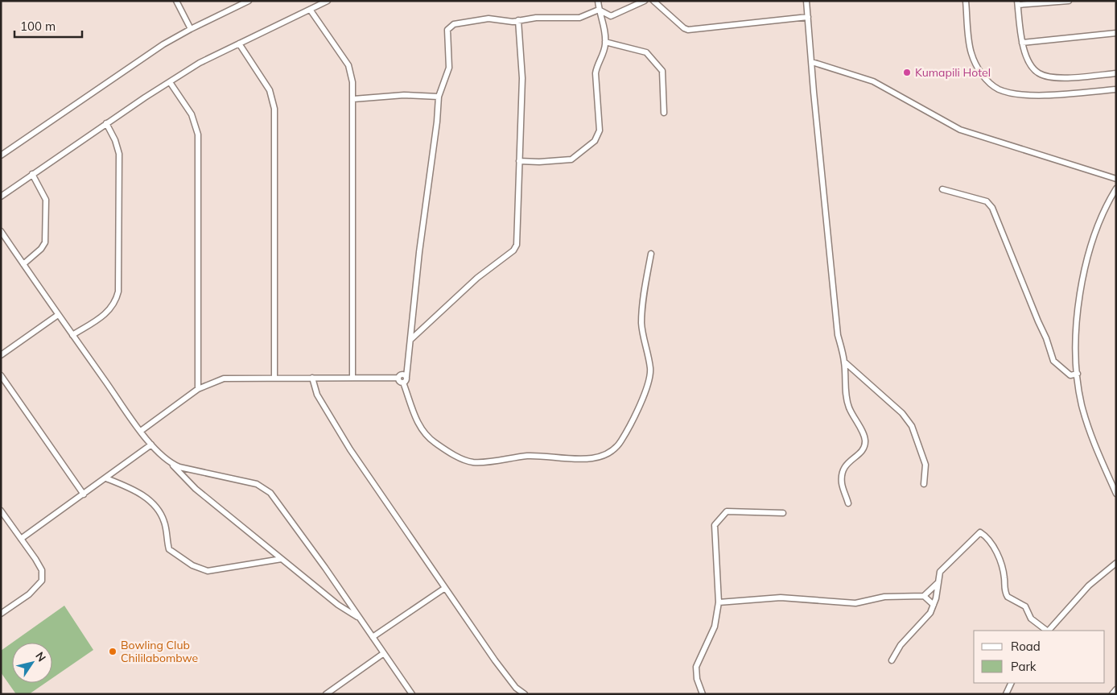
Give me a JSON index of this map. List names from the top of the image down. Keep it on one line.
{"places":["Kumapili Hotel","Bowling Club Chililabombwe"],"legend":["Road","Park"],"scale_bar":"100 m","north":"top right"}
